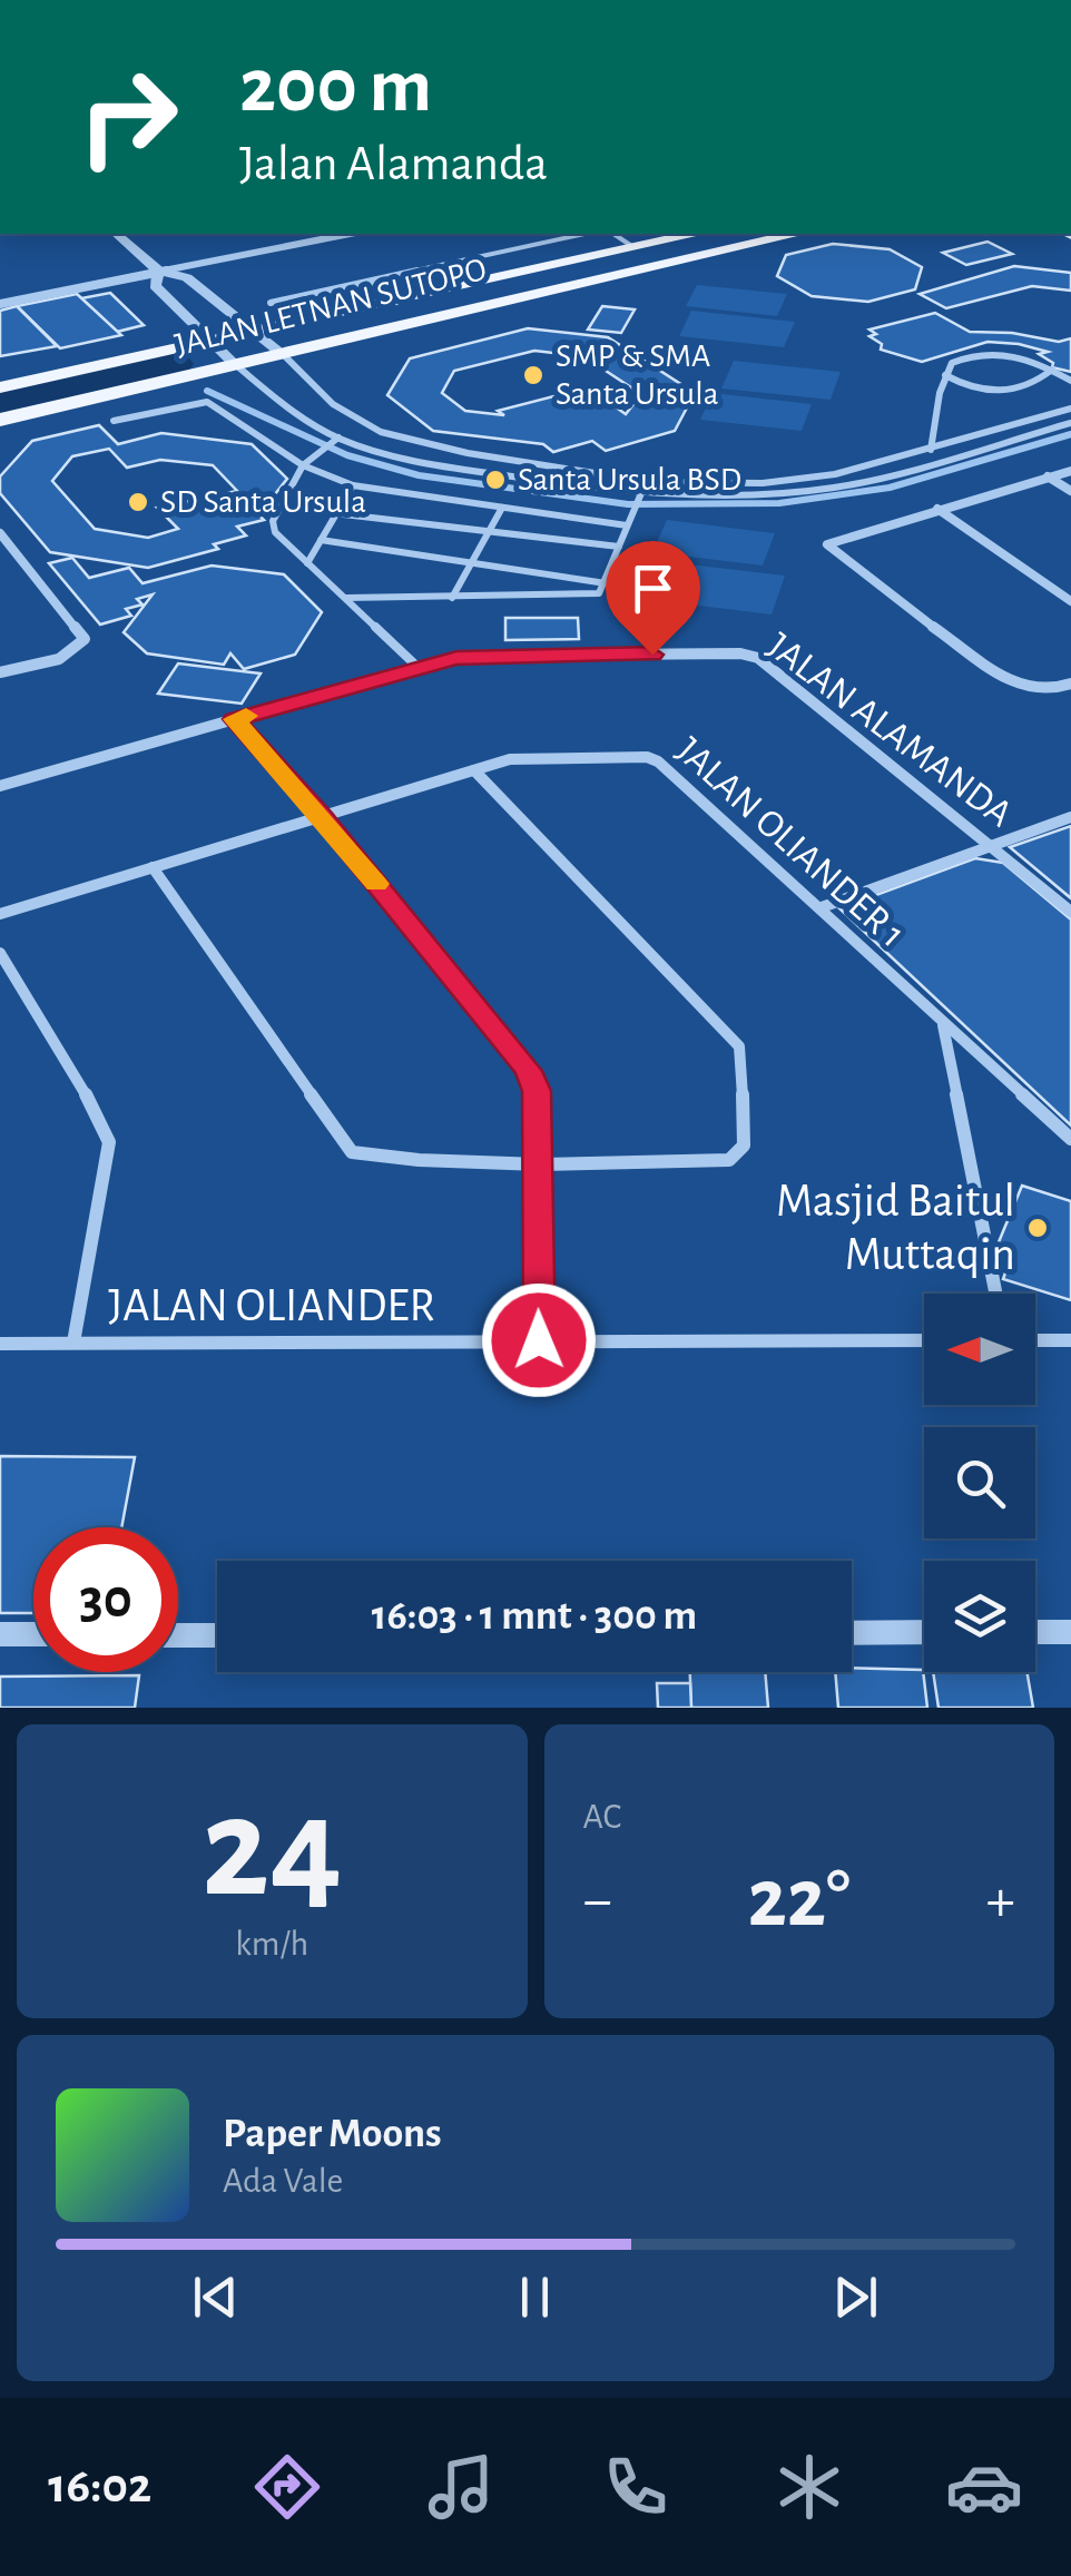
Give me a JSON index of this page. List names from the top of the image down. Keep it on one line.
{"streets":{"main road":["JALAN LETNAN SUTOPO"],"street":["JALAN ALAMANDA","JALAN OLIANDER 1","JALAN OLIANDER"]},"places":["SMP & SMA Santa Ursula","Santa Ursula BSD","SD Santa Ursula","Masjid Baitul Muttaqin"],"north":"left","page":{"turn":["200 m","Jalan Alamanda"],"limit":"30","trip":"16:03 · 1 mnt · 300 m","tile":[["24","km/h"],"AC"],"heat":["−","22°","+"],"song":["Paper Moons","Ada Vale"],"tabs":"16:02"}}
